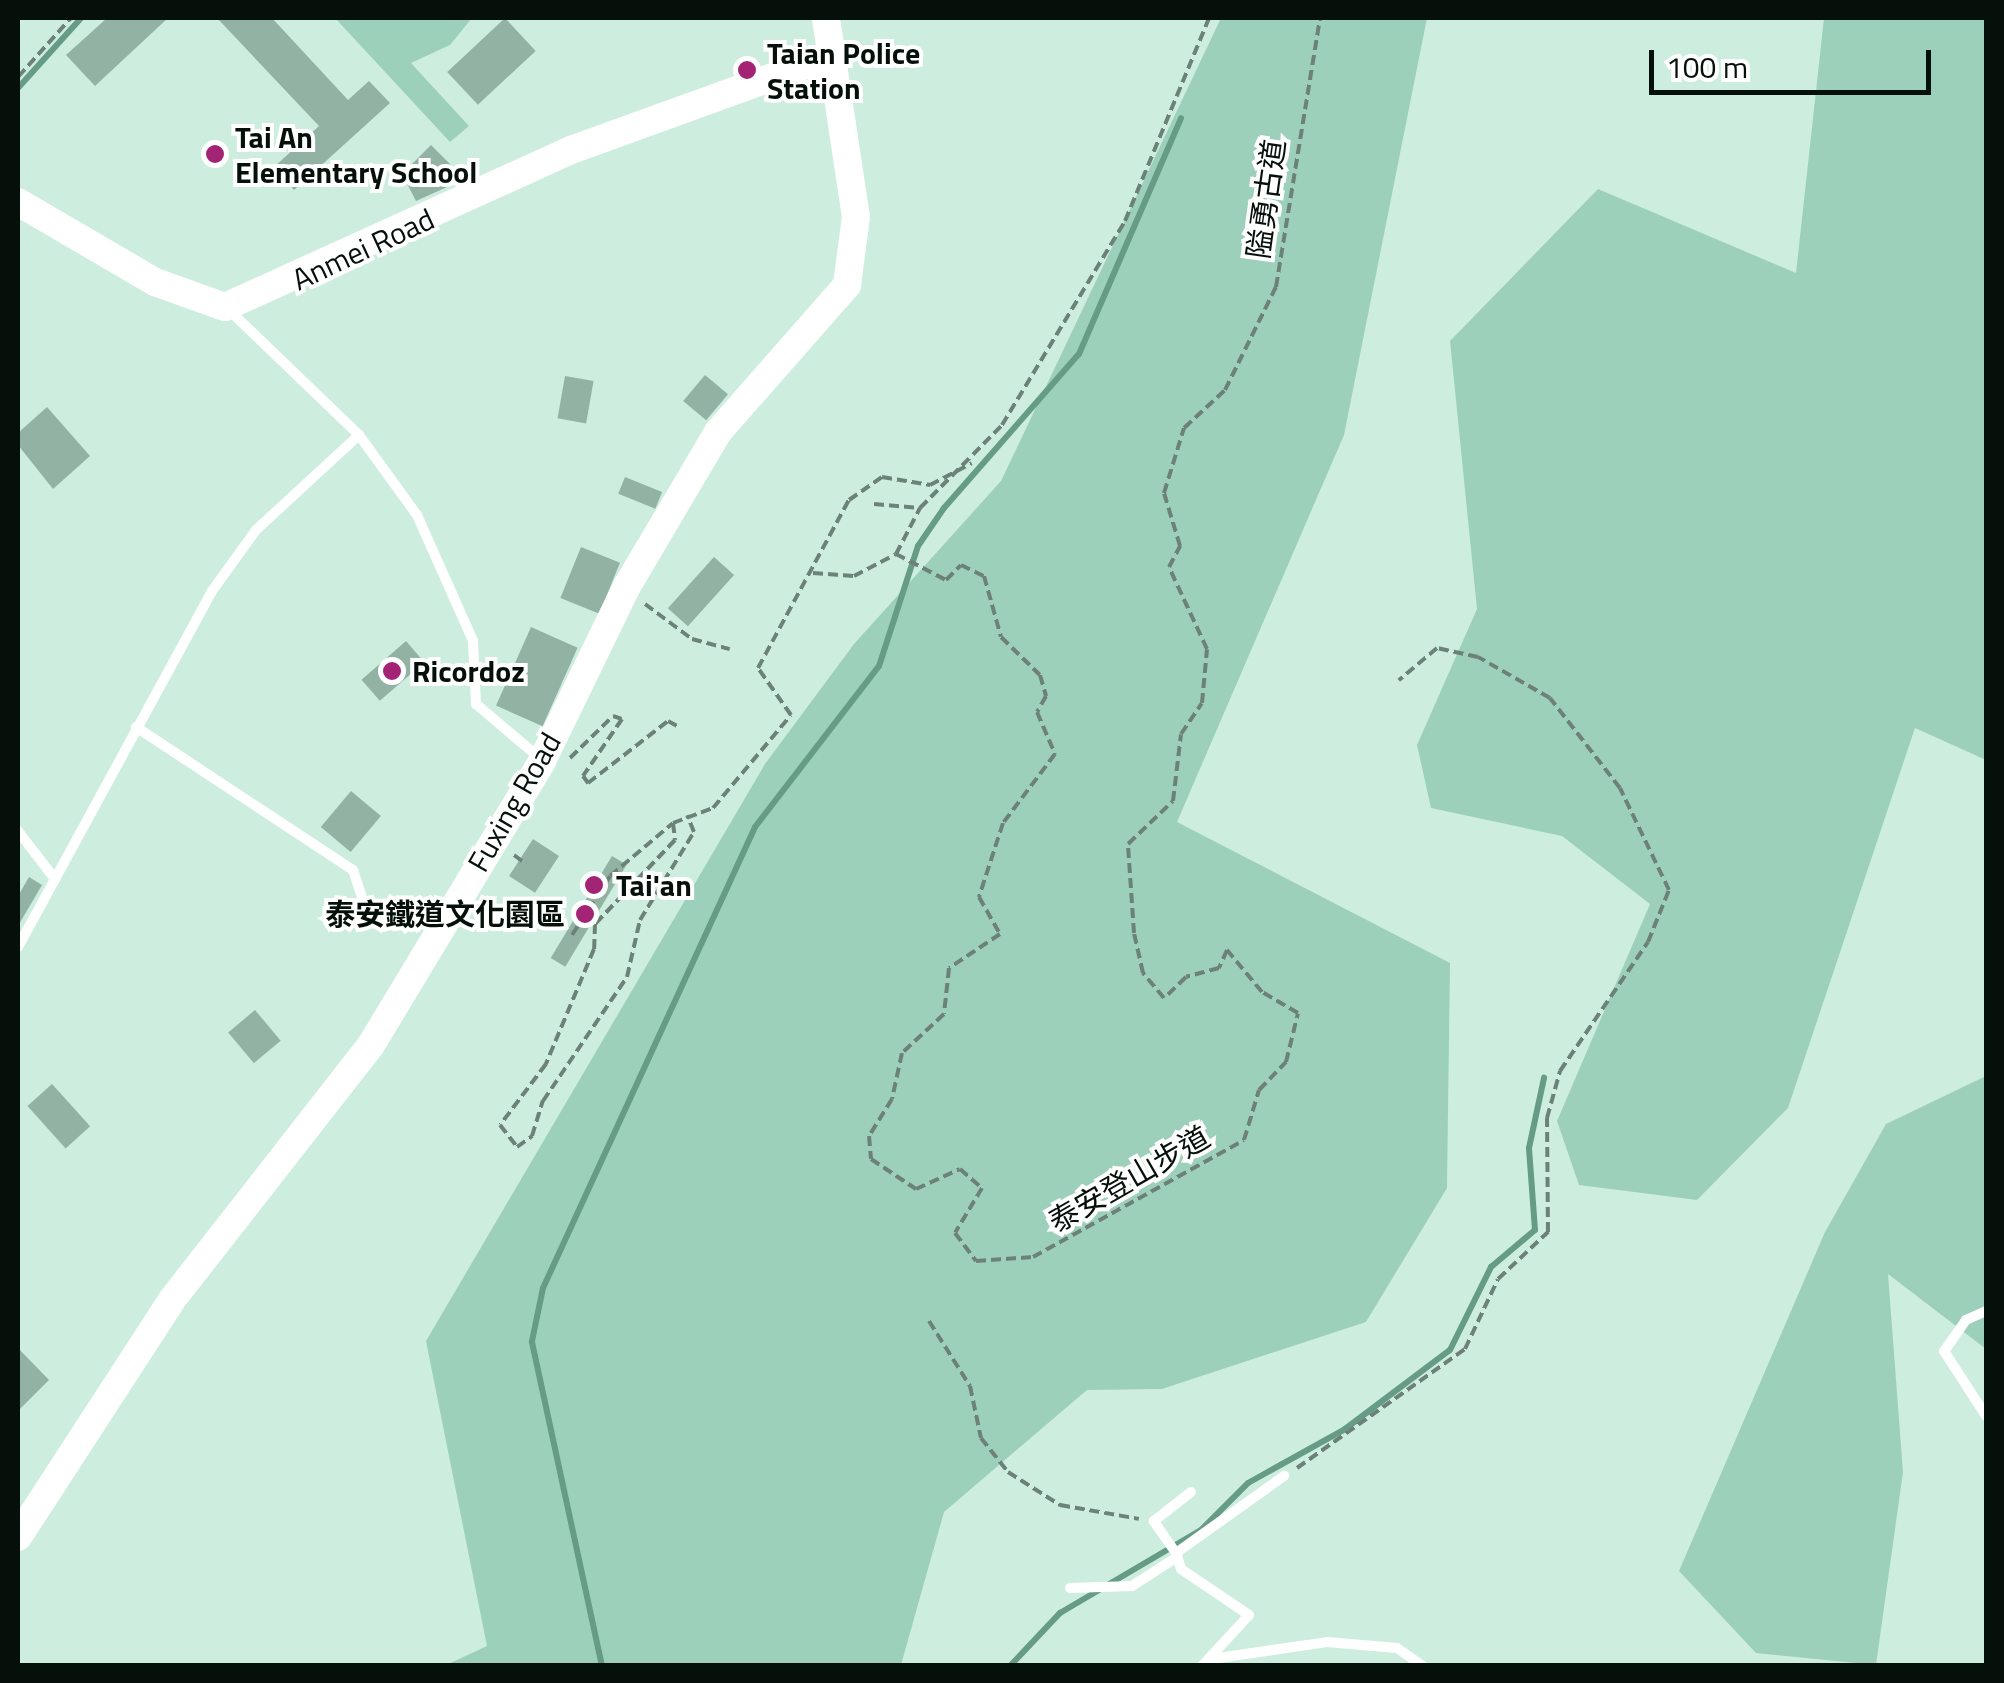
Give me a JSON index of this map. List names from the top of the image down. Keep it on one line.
{"streets":{"street":["Anmei Road","Fuxing Road"],"path":["隘勇古道","泰安登山步道"]},"crossings":[["隘勇古道","泰安登山步道"],["Anmei Road","Fuxing Road"]],"places":["Taian Police Station","Tai An Elementary School","Ricordoz","Tai'an","泰安鐵道文化園區"],"scale_bar":"100 m"}
